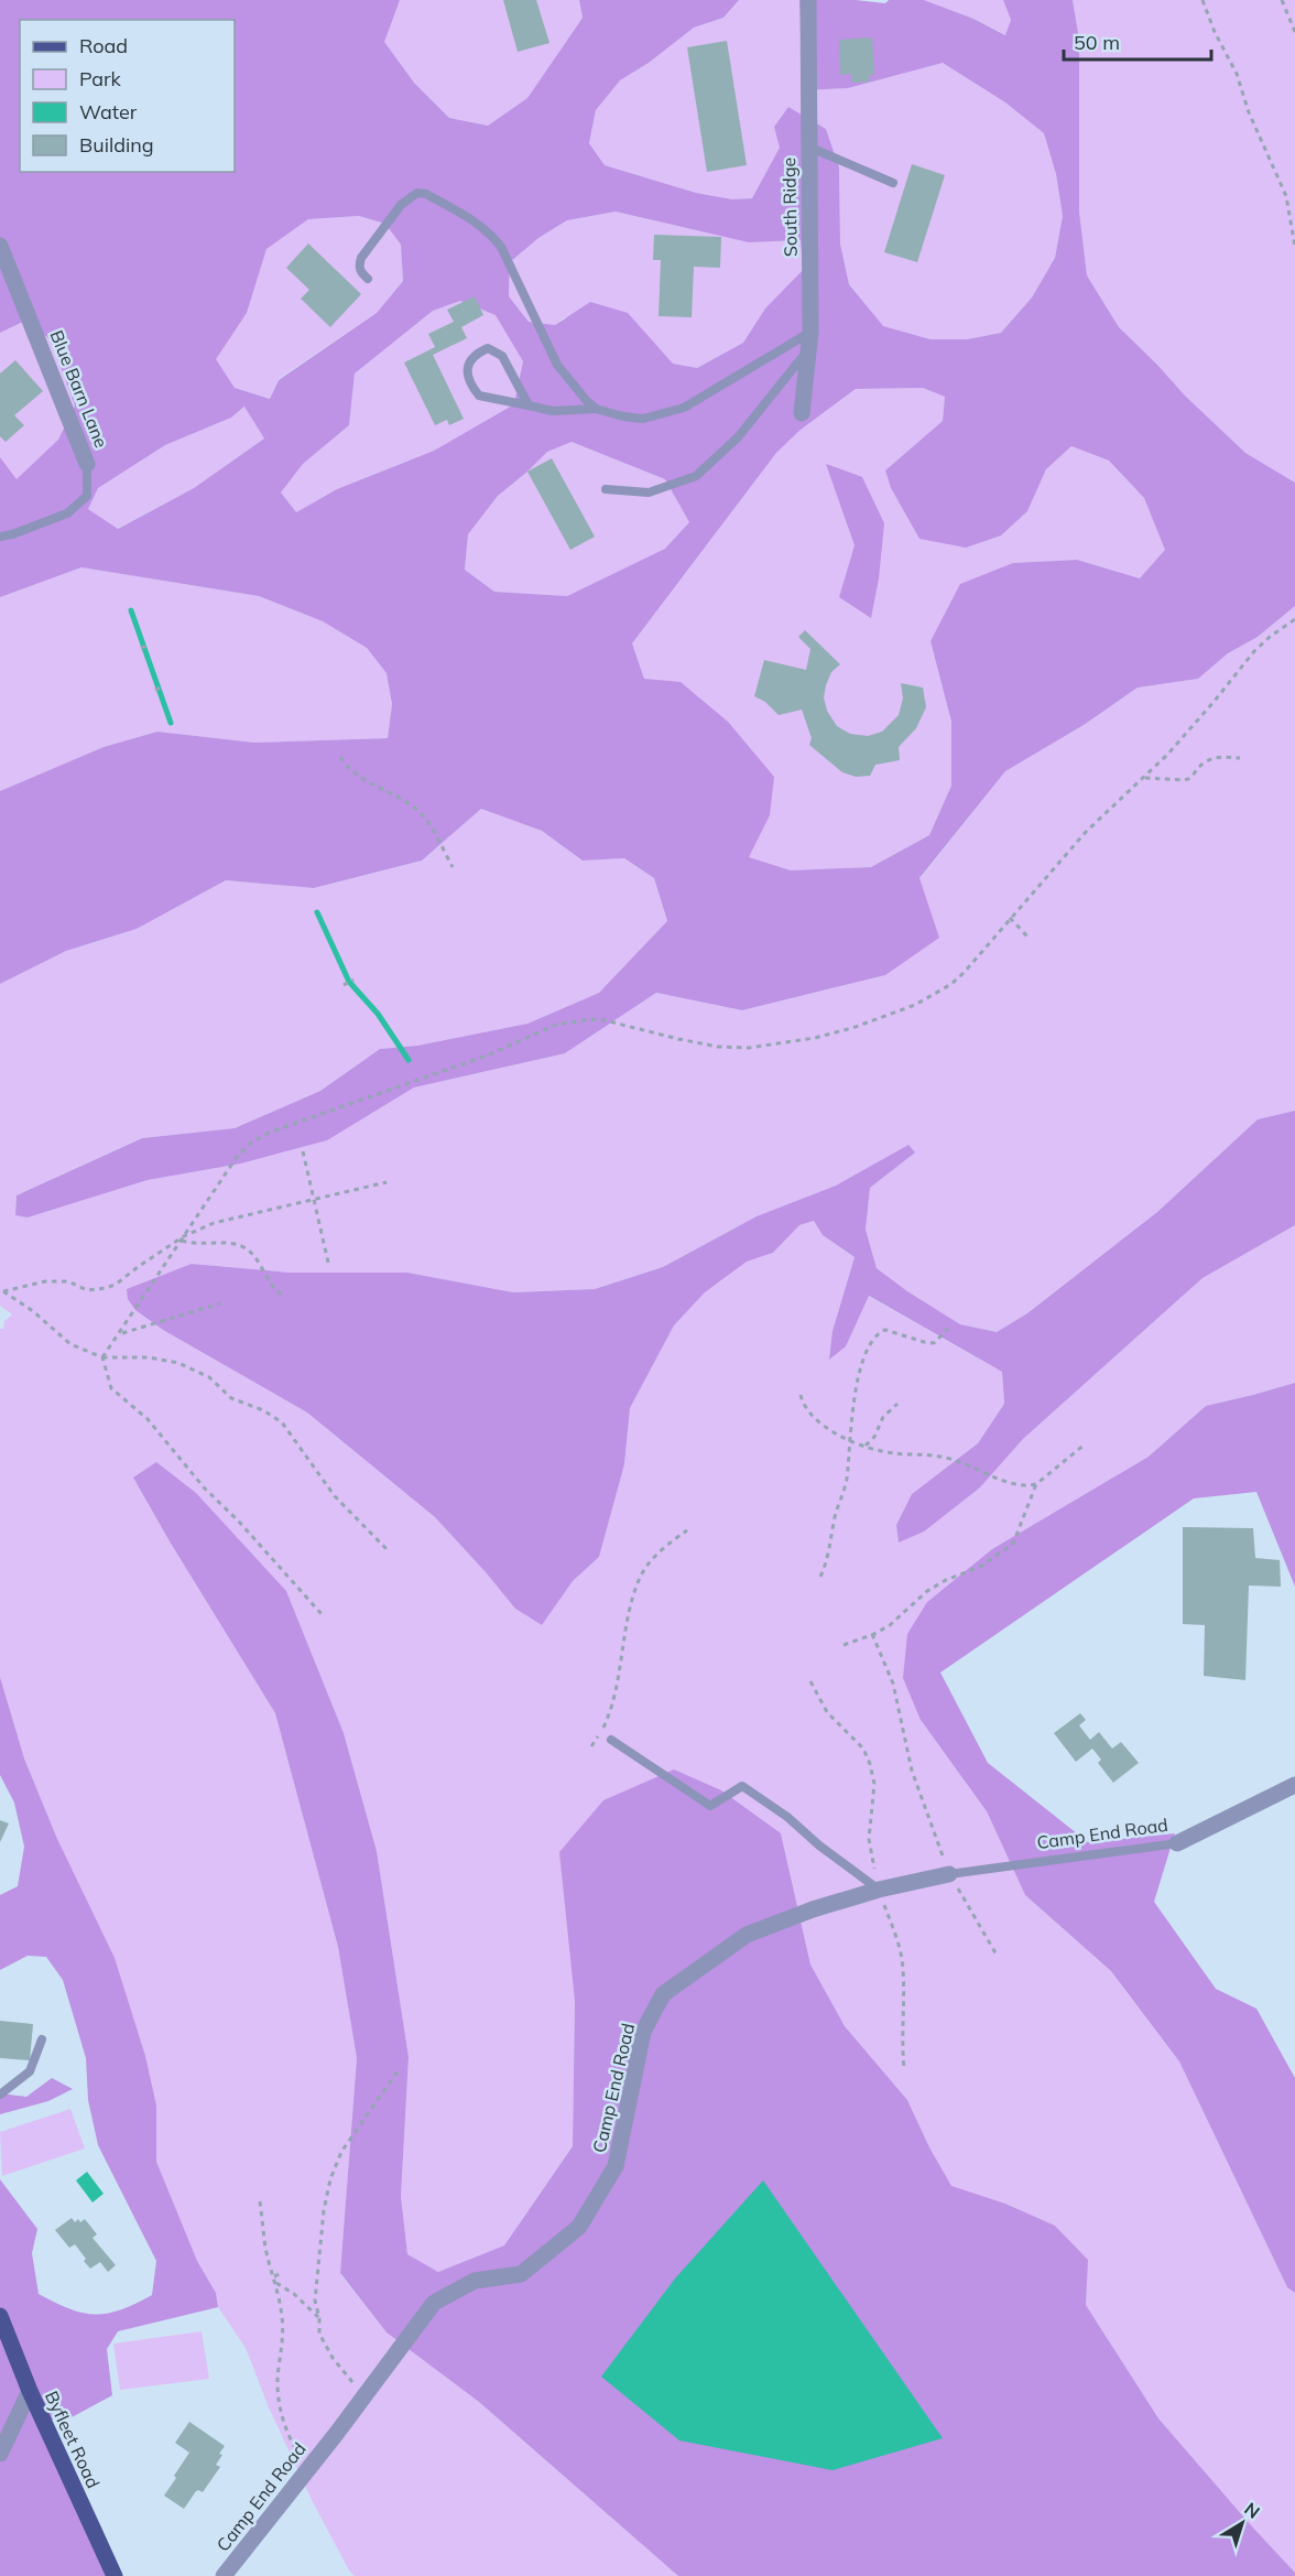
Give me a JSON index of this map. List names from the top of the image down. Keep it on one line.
{"streets":{"main road":["Byfleet Road"],"street":["South Ridge","Blue Barn Lane","Camp End Road"]},"legend":["Road","Park","Water","Building"],"scale_bar":"50 m","north":"top right"}
